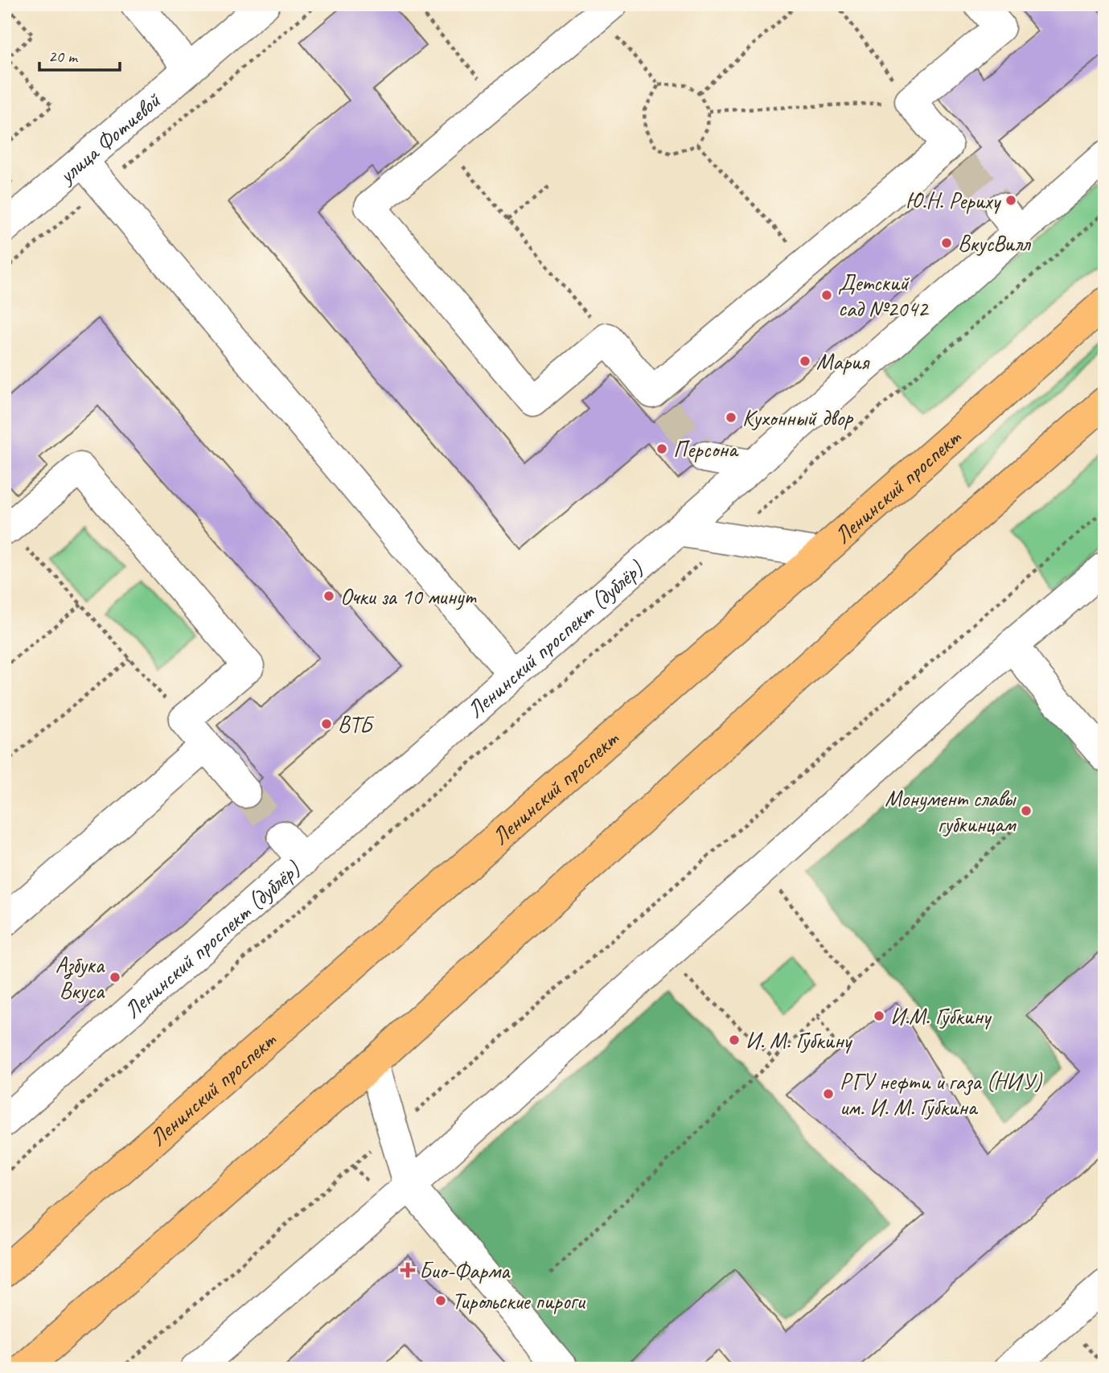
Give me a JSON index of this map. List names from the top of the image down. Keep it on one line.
{"streets":{"main road":["Ленинский проспект"],"street":["улица Фотиевой","Ленинский проспект (дублёр)"]},"places":{"other":["Ю.Н. Рериху","ВкусВилл","Детский сад №2042","Мария","Кухонный двор","Персона","Очки за 10 минут","ВТБ","Монумент славы губкинцам","Азбука Вкуса","И.М. Губкину","И. М. Губкину","РГУ нефти и газа (НИУ) им. И. М. Губкина","Тирольские пироги"],"health":["Био-Фарма"]},"scale_bar":"20 m"}
